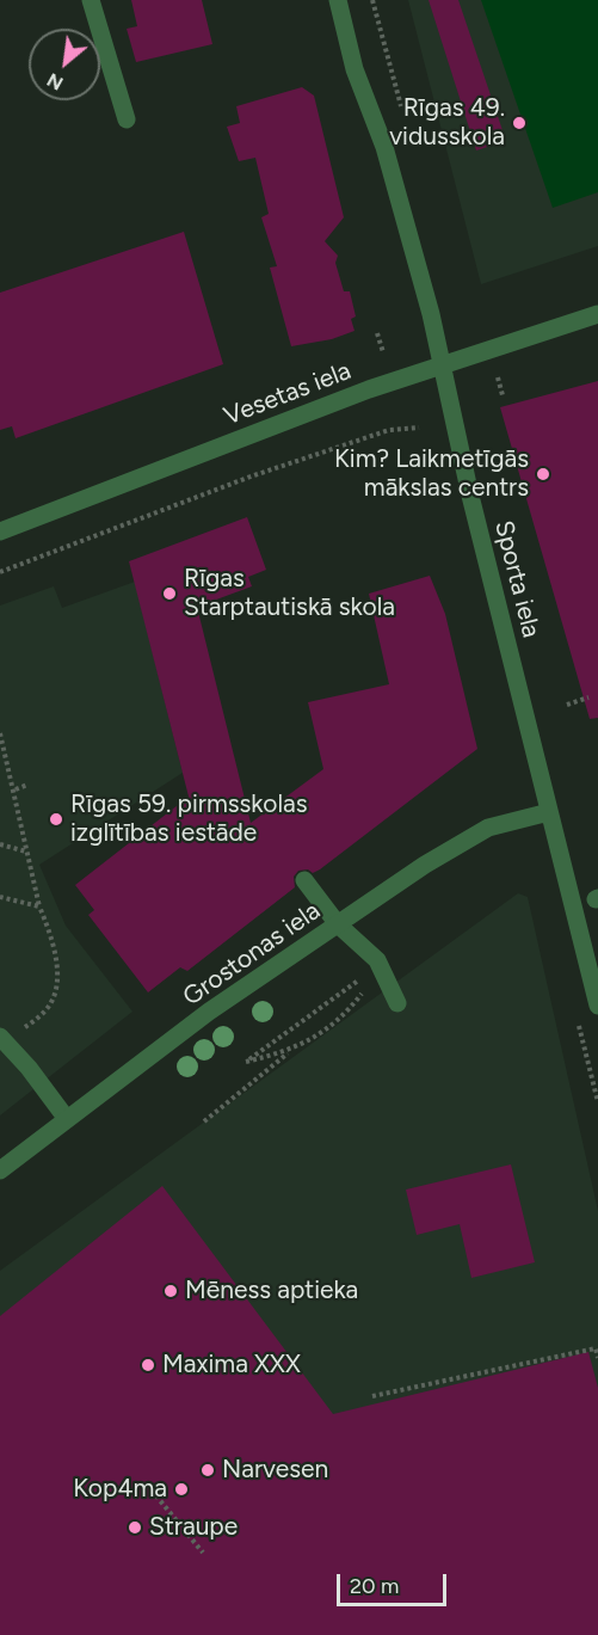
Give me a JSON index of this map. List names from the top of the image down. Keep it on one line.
{"streets":{"street":["Vesetas iela","Sporta iela","Grostonas iela"]},"crossings":[["Vesetas iela","Sporta iela"],["Sporta iela","Grostonas iela"]],"places":["Rīgas 49. vidusskola","Kim? Laikmetīgās mākslas centrs","Rīgas Starptautiskā skola","Rīgas 59. pirmsskolas izglītības iestāde","Mēness aptieka","Maxima XXX","Narvesen","Kop4ma","Straupe"],"scale_bar":"20 m","north":"bottom left"}
